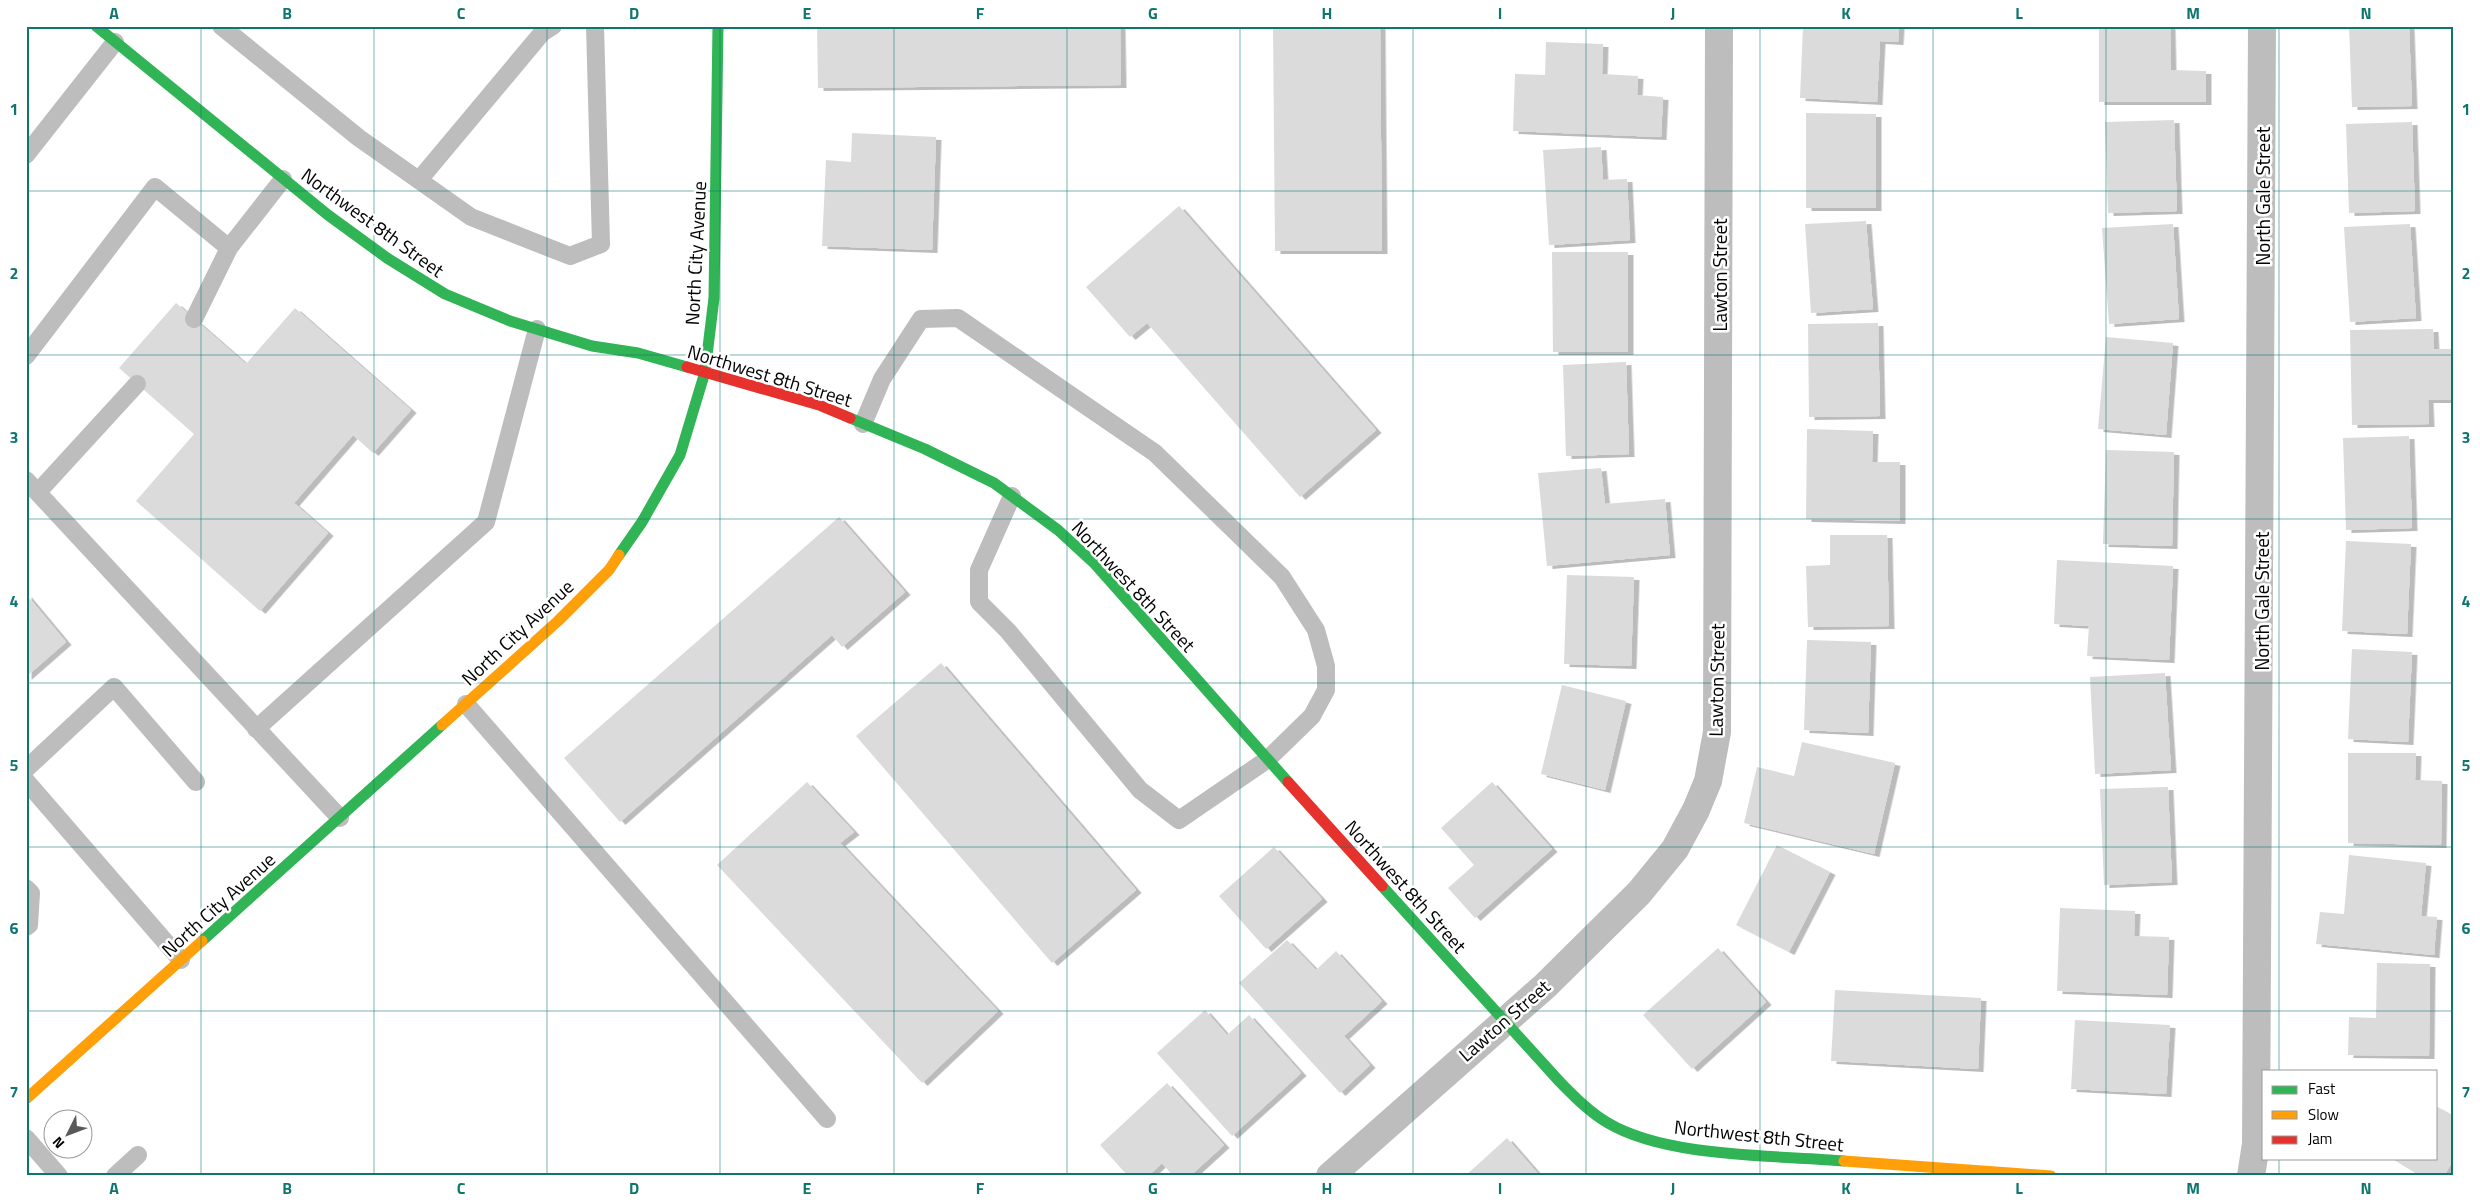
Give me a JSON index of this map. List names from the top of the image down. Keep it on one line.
{"streets":{"street":["North Gale Street","Northwest 8th Street","North City Avenue","Lawton Street"]},"crossings":[["Northwest 8th Street","North City Avenue"],["Northwest 8th Street","Lawton Street"]],"legend":["Fast","Slow","Jam"],"north":"bottom left","grid":{"columns":["A","B","C","D","E","F","G","H","I","J","K","L","M","N"],"rows":["1","2","3","4","5","6","7"]}}
